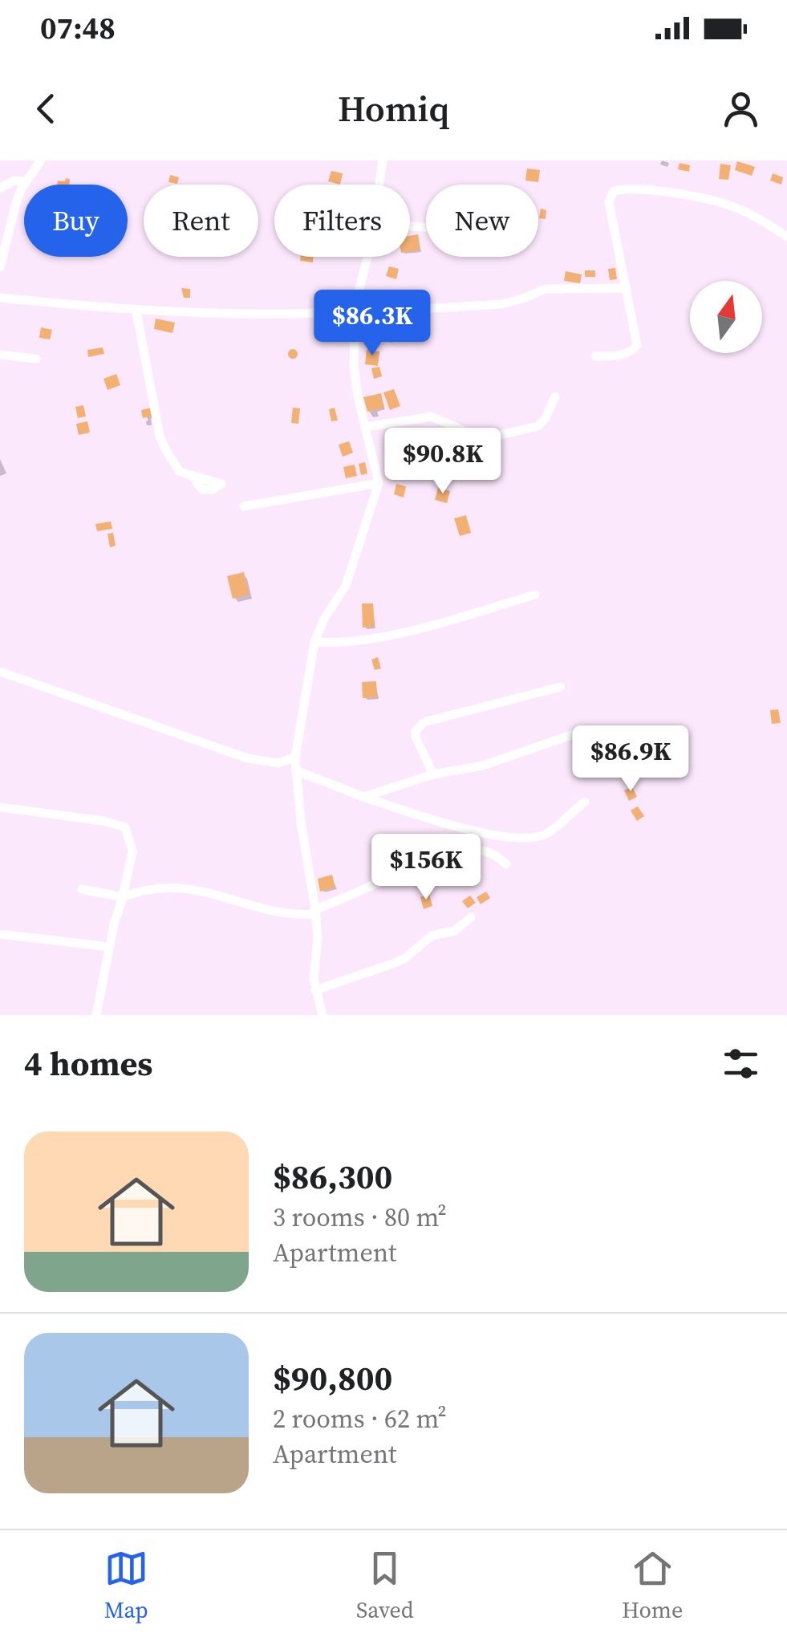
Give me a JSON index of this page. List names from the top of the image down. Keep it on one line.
{"north":"top","page":{"status":"07:48","header":"Homiq","chip":["Buy","Rent","Filters","New"],"price":["$86.3K","$90.8K","$86.9K","$156K"],"heading":"4 homes","list":[{"name":"$86,300","note":"3 rooms · 80 m² · Apartment"},{"name":"$90,800","note":"2 rooms · 62 m² · Apartment"}],"tabs":["Map","Saved","Home"]}}
